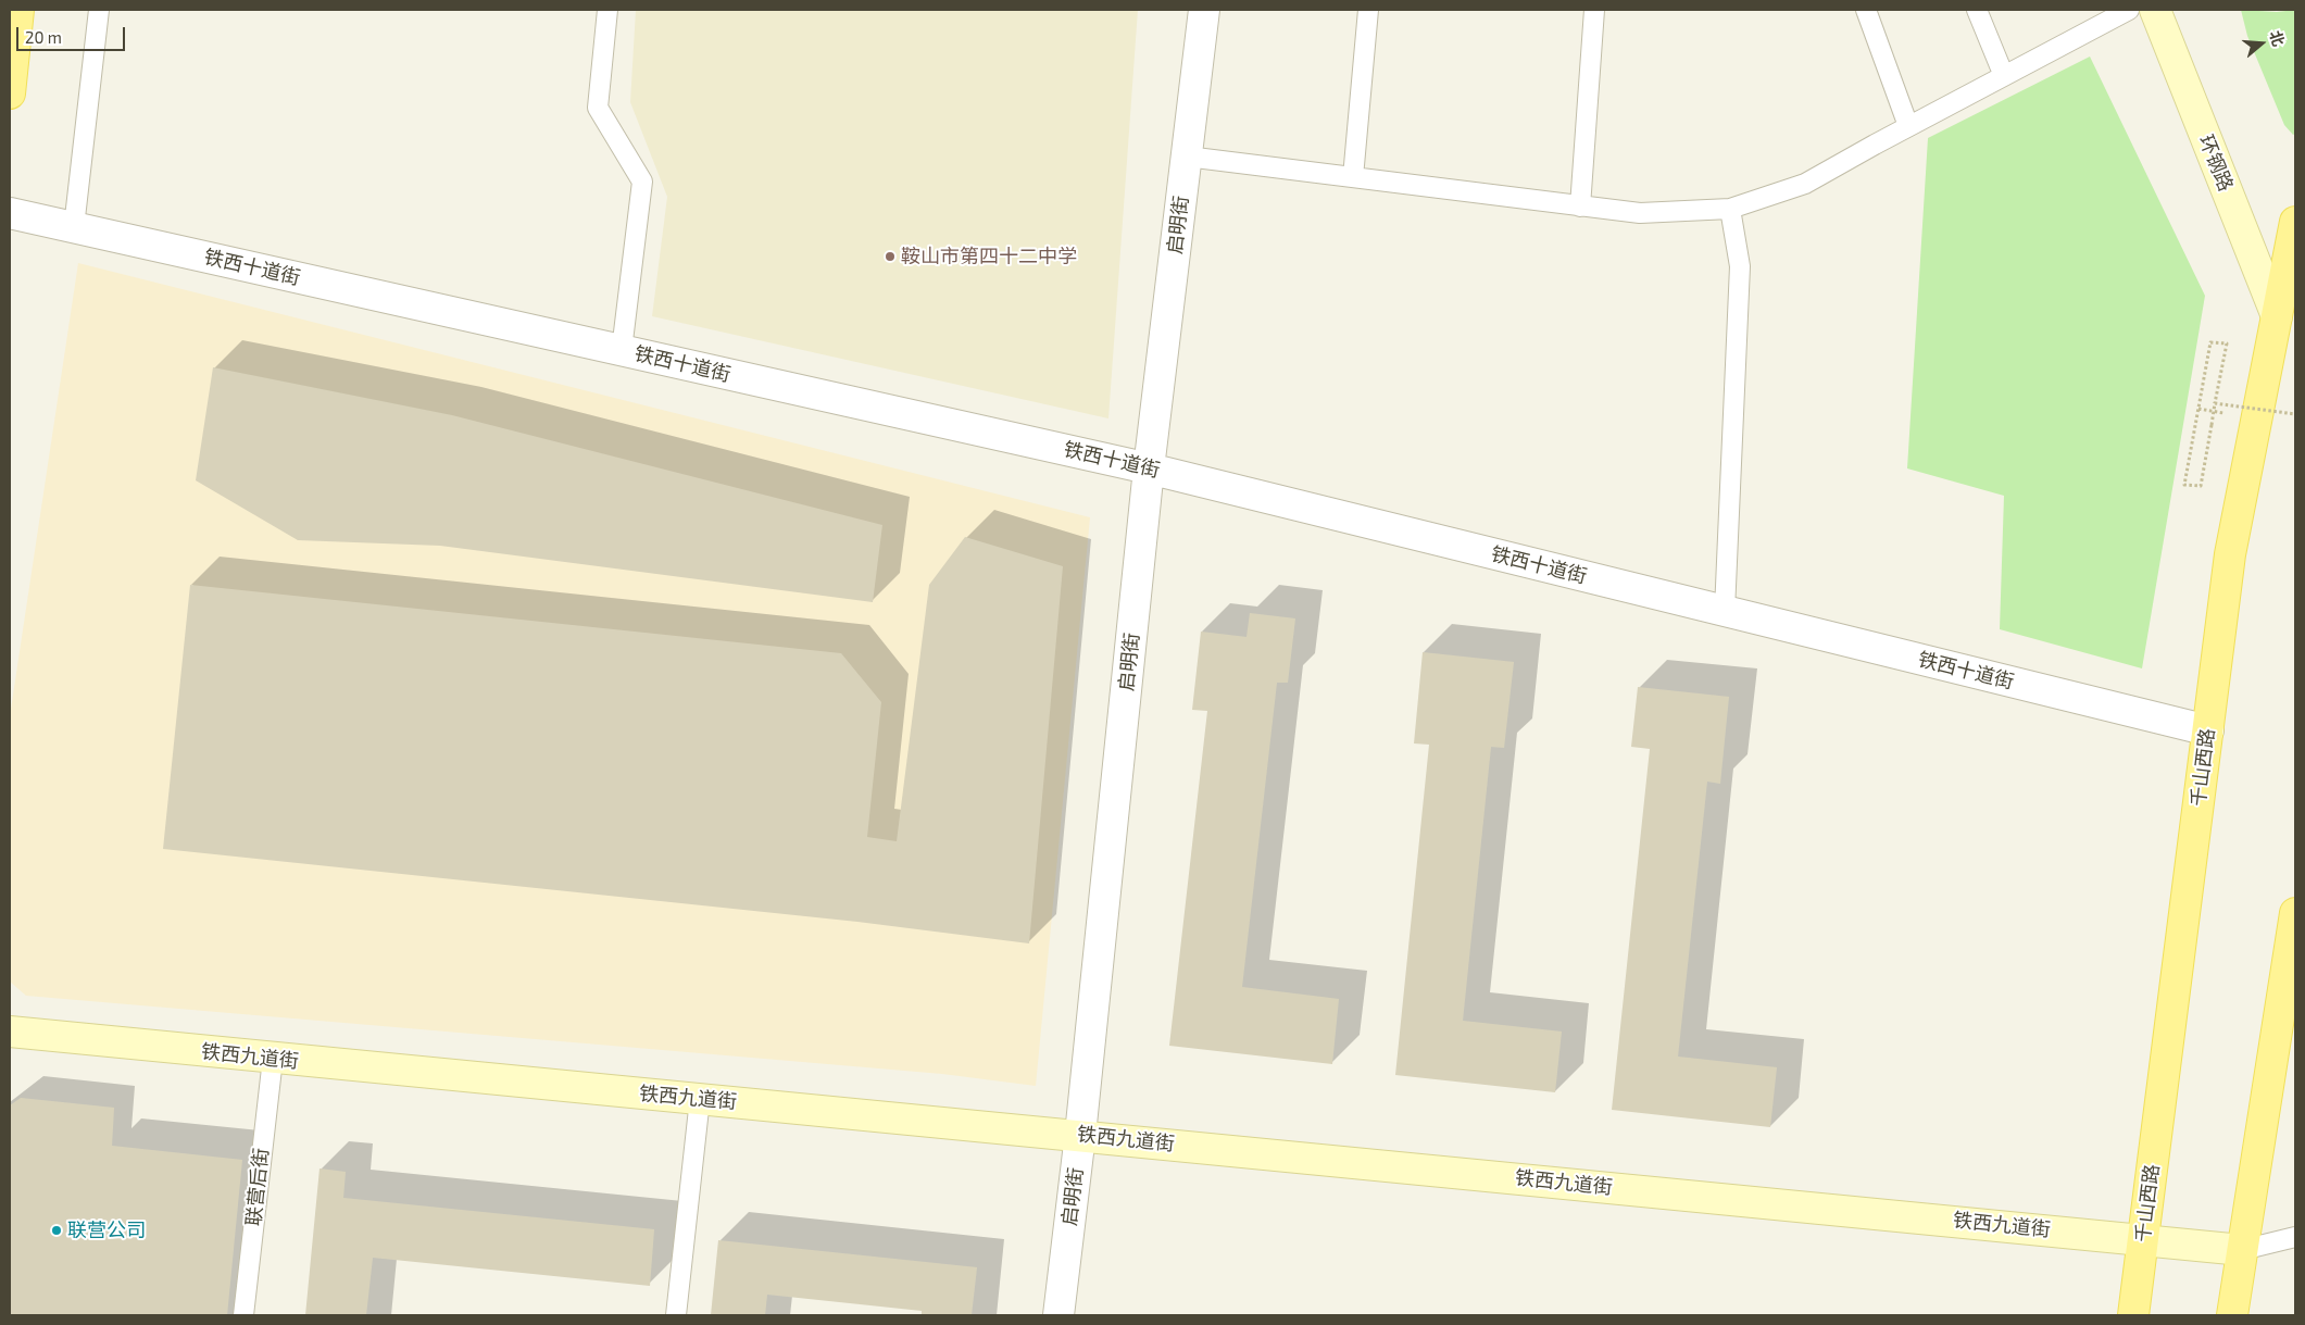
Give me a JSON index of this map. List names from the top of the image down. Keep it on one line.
{"streets":{"main road":["环钢路","千山西路","铁西九道街"],"street":["启明街","铁西十道街"],"lane":["联营后街"]},"crossings":[["环钢路","千山西路"],["启明街","铁西十道街"],["启明街","铁西九道街"],["铁西十道街","千山西路"],["千山西路","铁西九道街"],["铁西九道街","联营后街"]],"places":["鞍山市第四十二中学","联营公司"],"scale_bar":"20 m","north":"right"}
